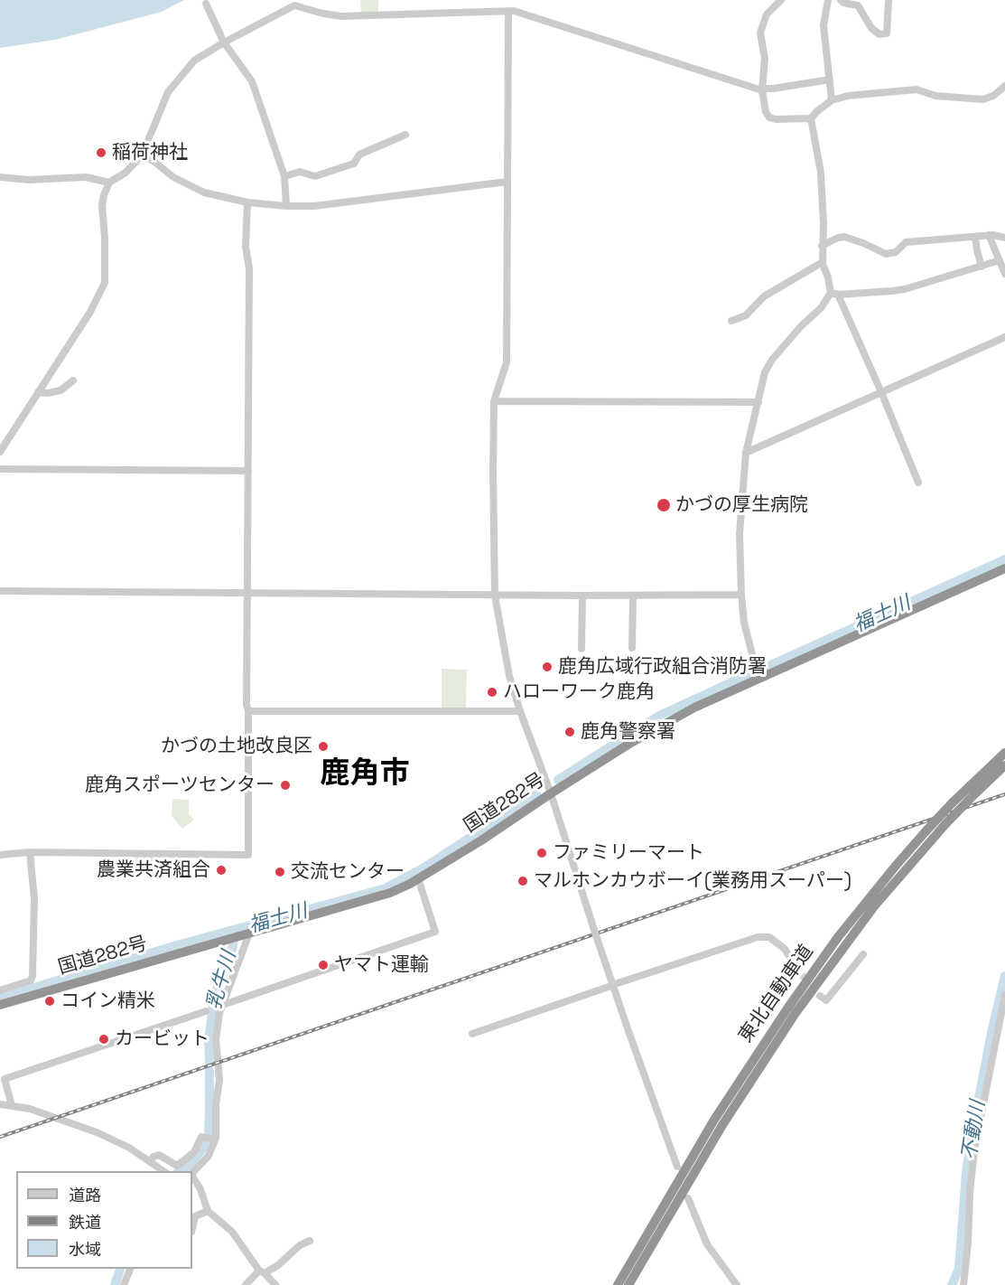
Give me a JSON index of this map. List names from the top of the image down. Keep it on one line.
{"streets":{"highway":["国道282号","東北自動車道"]},"districts":["鹿角市"],"water":["福士川","乳牛川","不動川"],"places":["稲荷神社","かづの厚生病院","鹿角広域行政組合消防署","ハローワーク鹿角","鹿角警察署","かづの土地改良区","鹿角スポーツセンター","ファミリーマート","農業共済組合","交流センター","マルホンカウボーイ(業務用スーパー)","ヤマト運輸","コイン精米","カービット"],"legend":["道路","鉄道","水域"]}
